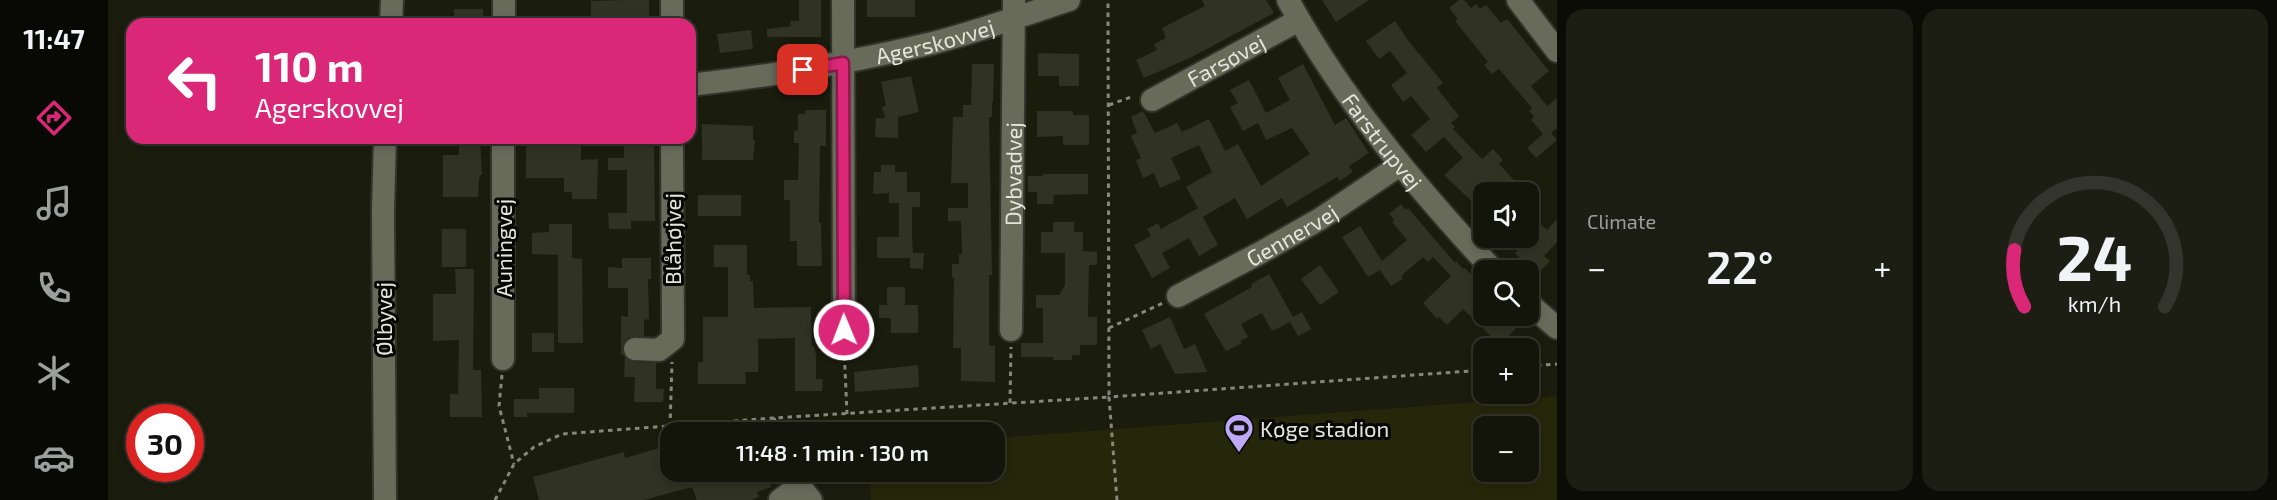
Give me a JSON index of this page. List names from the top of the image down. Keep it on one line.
{"streets":{"street":["Agerskovvej","Farsøvej","Farstrupvej","Dybvadvej","Gennervej","Blåhøjvej","Auningvej","Ølbyvej"]},"crossings":[["Agerskovvej","Dybvadvej"],["Farsøvej","Farstrupvej"],["Farstrupvej","Gennervej"]],"places":{"sports":["Køge stadion"]},"page":{"tabs":"11:47","tile":"Climate","turn":["110 m","Agerskovvej"],"map_buttons":["+","−"],"heat":["−","22°","+"],"limit":"30","trip":"11:48 · 1 min · 130 m","gauge":["24","km/h"]}}
